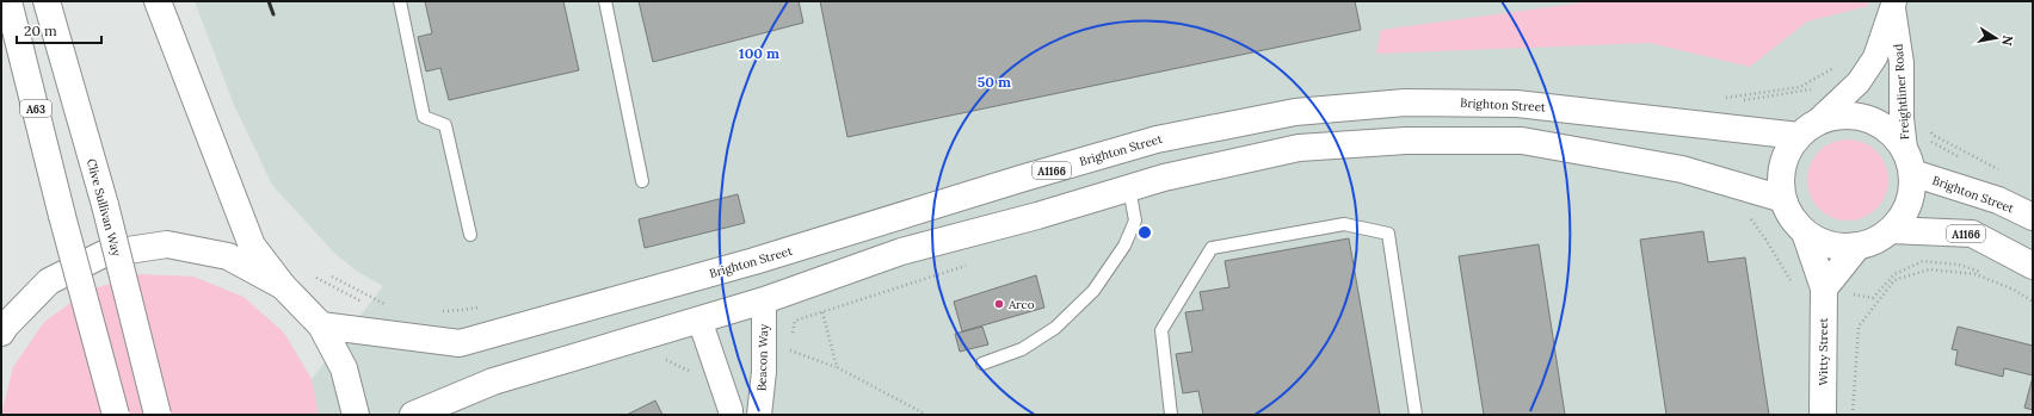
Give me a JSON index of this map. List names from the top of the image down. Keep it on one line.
{"streets":{"main road":["Brighton Street","A63","A1166","Clive Sullivan Way","Witty Street"],"street":["Freightliner Road","Beacon Way"]},"crossings":[["Freightliner Road","Brighton Street"],["Freightliner Road","A1166"],["Freightliner Road","Witty Street"],["Brighton Street","A1166"],["Brighton Street","Witty Street"],["A1166","Witty Street"]],"places":["Arco"],"scale_bar":"20 m","north":"right","rings":["100 m","50 m"]}
